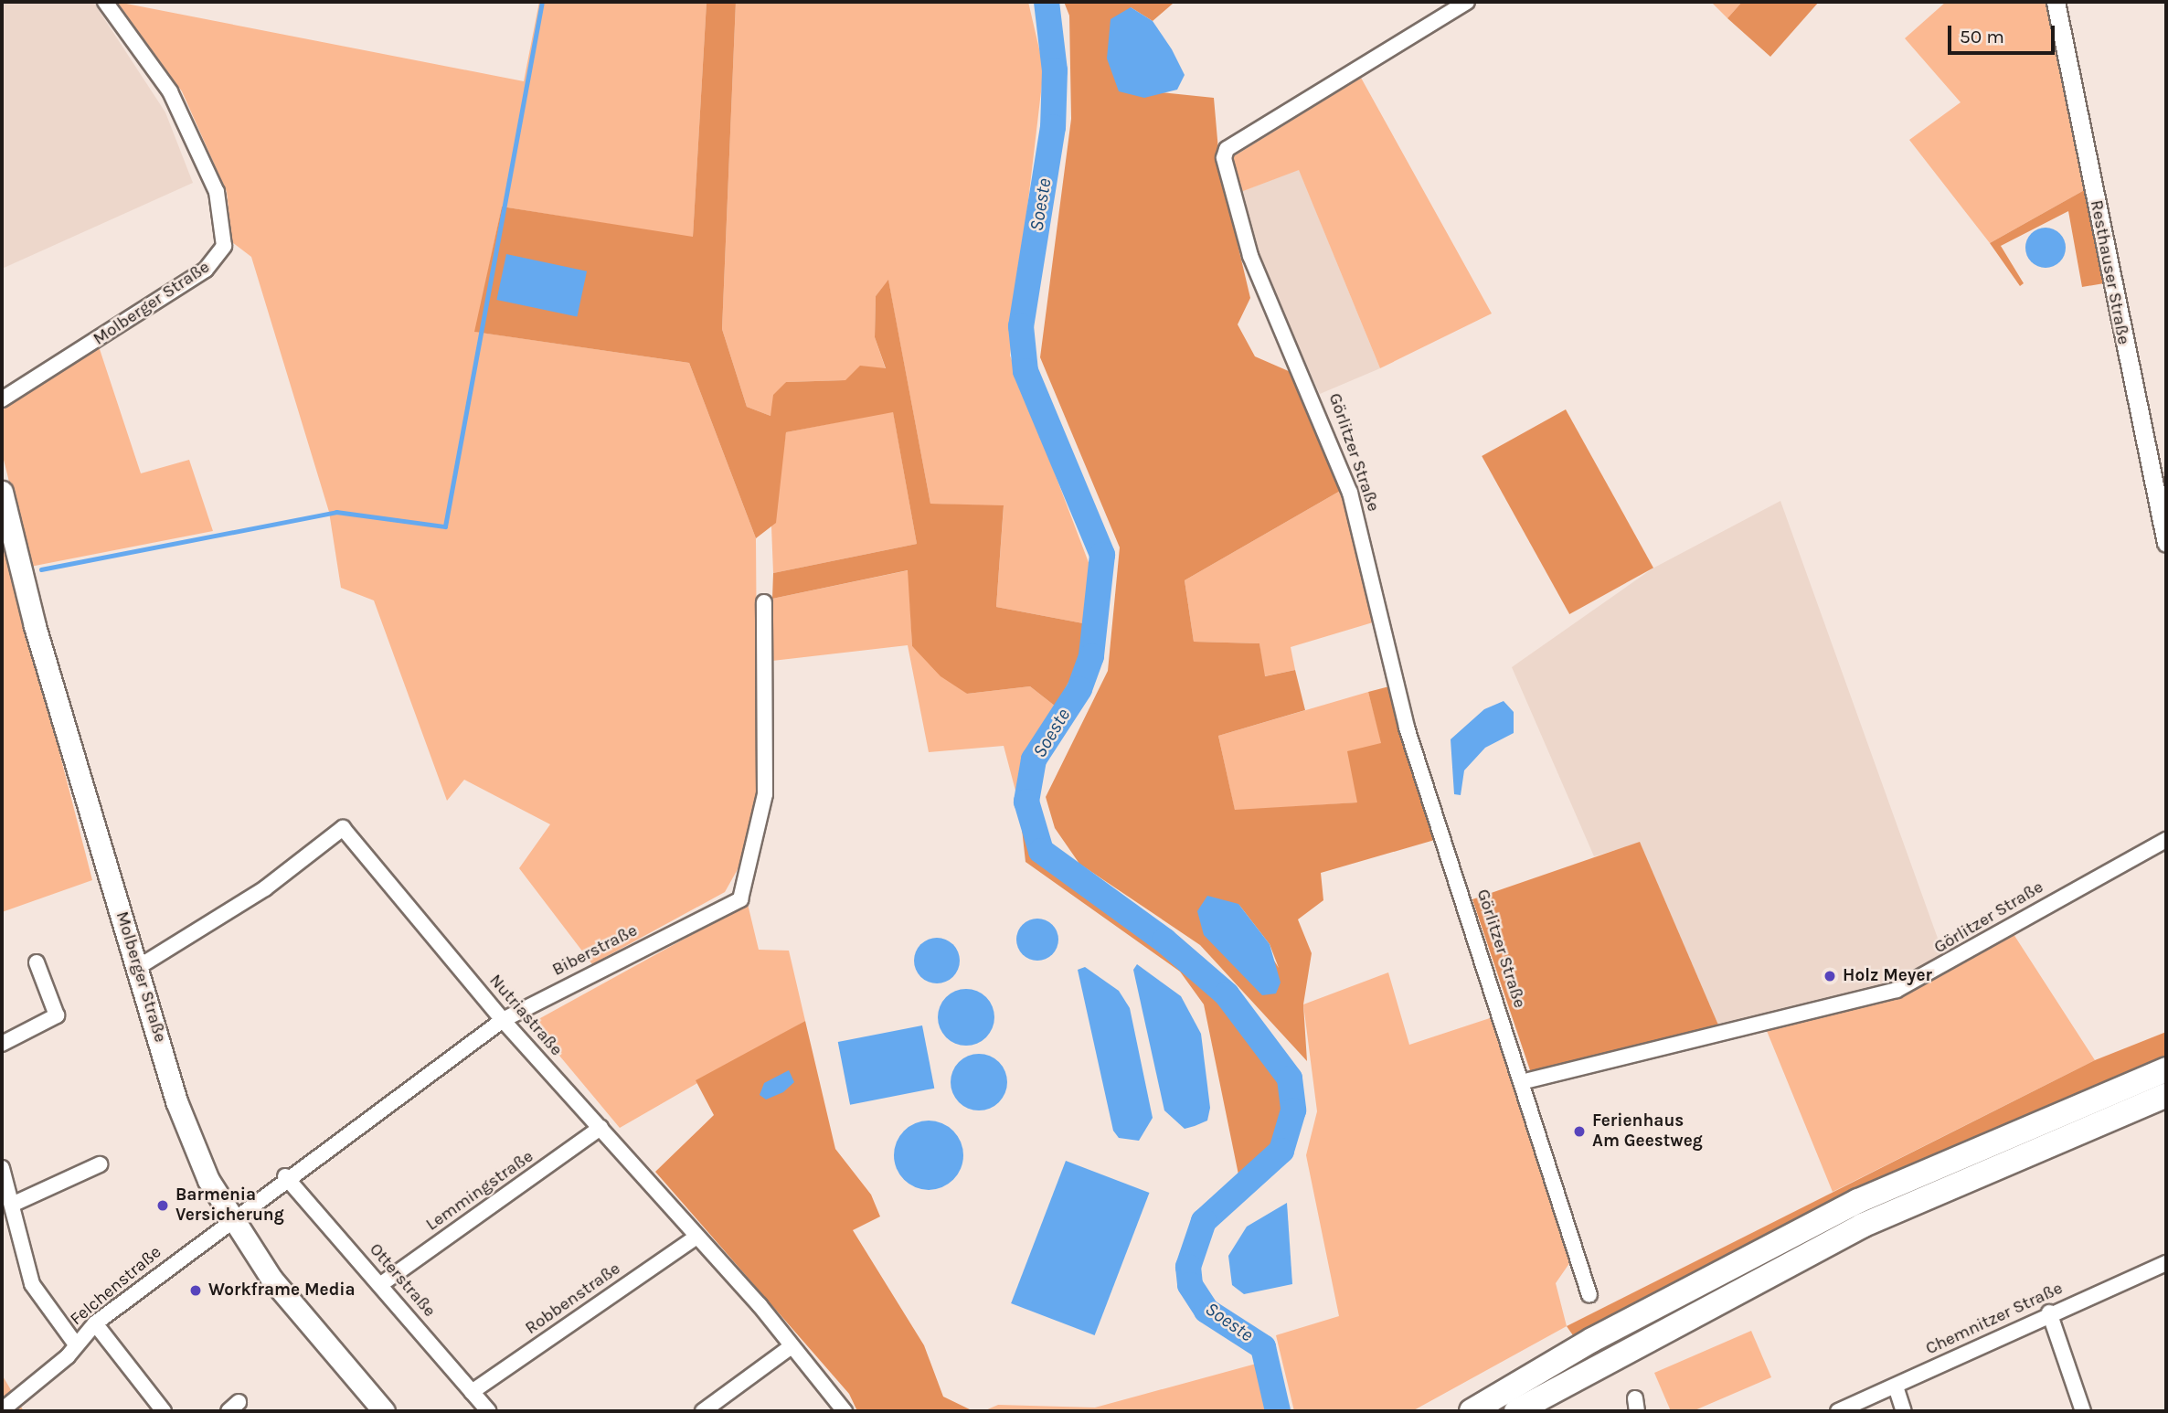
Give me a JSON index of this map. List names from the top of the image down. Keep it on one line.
{"streets":{"main road":["Molberger Straße"],"street":["Resthauser Straße","Görlitzer Straße","Biberstraße","Nutriastraße","Lemmingstraße","Otterstraße","Felchenstraße","Robbenstraße","Chemnitzer Straße"]},"crossings":[["Molberger Straße","Biberstraße"],["Molberger Straße","Nutriastraße"],["Molberger Straße","Felchenstraße"],["Biberstraße","Nutriastraße"],["Biberstraße","Otterstraße"],["Biberstraße","Felchenstraße"],["Nutriastraße","Lemmingstraße"],["Nutriastraße","Robbenstraße"],["Lemmingstraße","Otterstraße"],["Otterstraße","Robbenstraße"]],"water":["Soeste"],"places":["Holz Meyer","Ferienhaus Am Geestweg","Barmenia Versicherung","Workframe Media"],"scale_bar":"50 m"}
